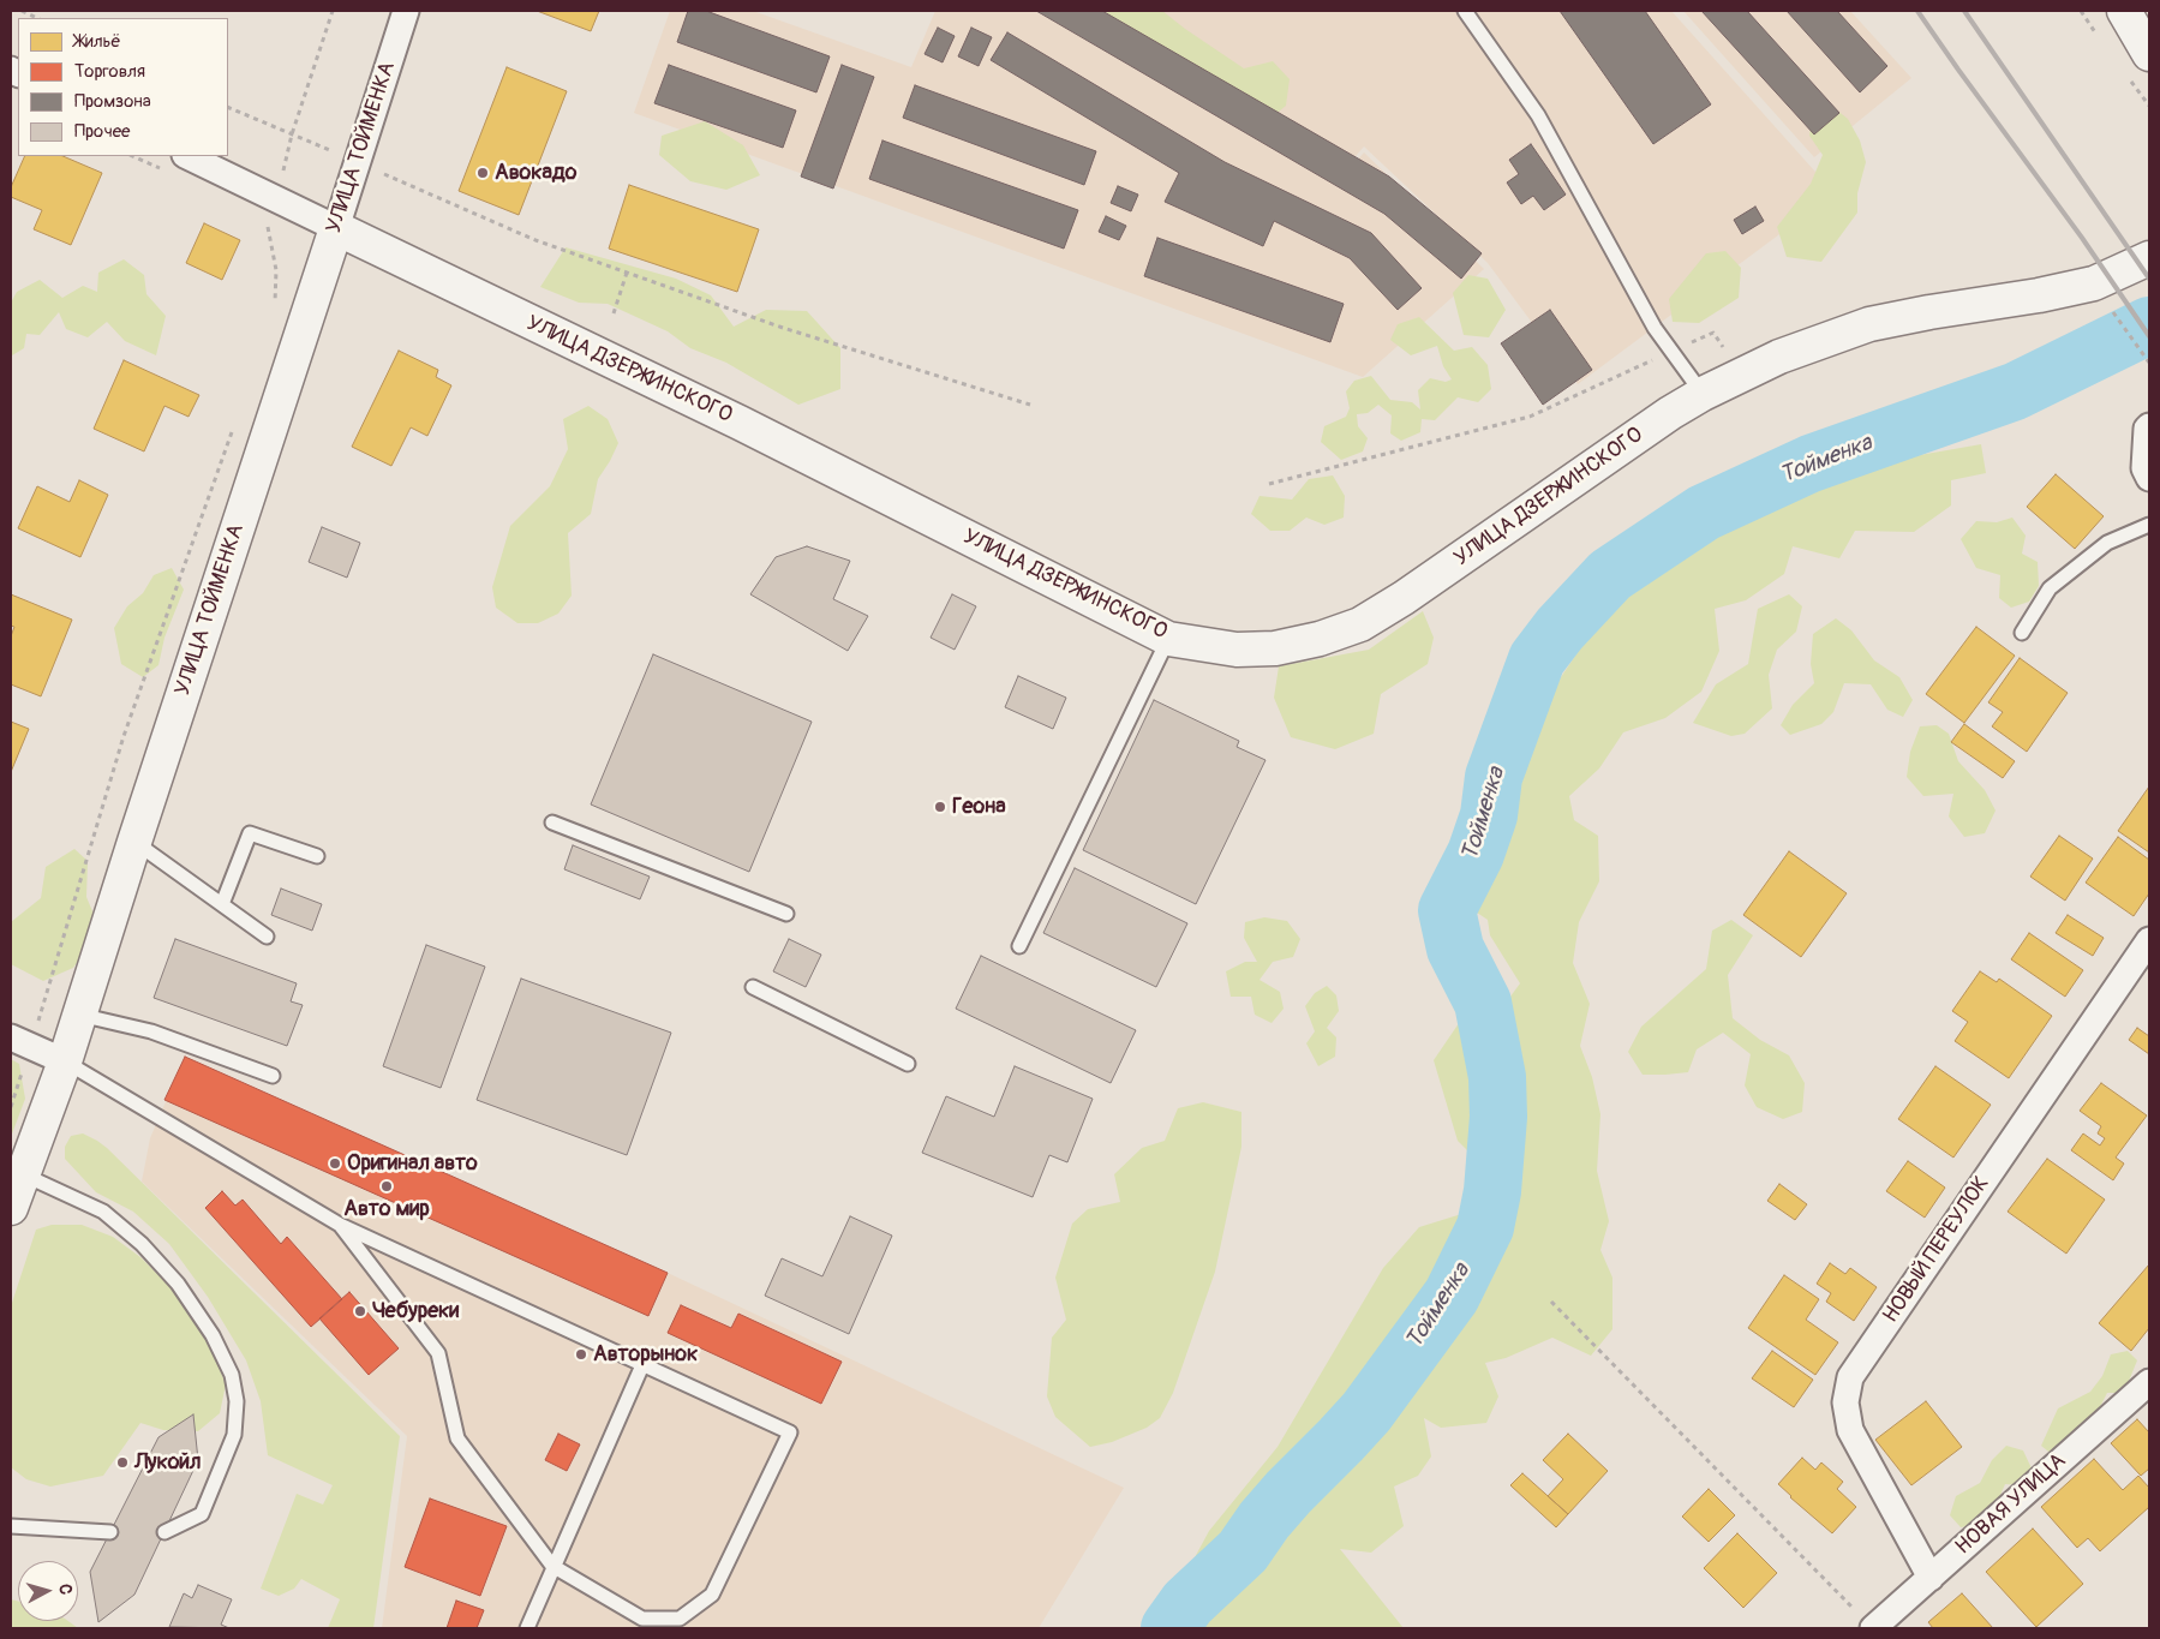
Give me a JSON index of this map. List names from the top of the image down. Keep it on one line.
{"streets":{"street":["УЛИЦА ТОЙМЕНКА","УЛИЦА ДЗЕРЖИНСКОГО","НОВЫЙ ПЕРЕУЛОК","НОВАЯ УЛИЦА"]},"crossings":[["УЛИЦА ТОЙМЕНКА","УЛИЦА ДЗЕРЖИНСКОГО"],["НОВЫЙ ПЕРЕУЛОК","НОВАЯ УЛИЦА"]],"water":["Тойменка"],"places":["Авокадо","Геона","Оригинал авто","Авто мир","Чебуреки","Авторынок","Лукойл"],"legend":["Жильё","Торговля","Промзона","Прочее"],"north":"right"}
